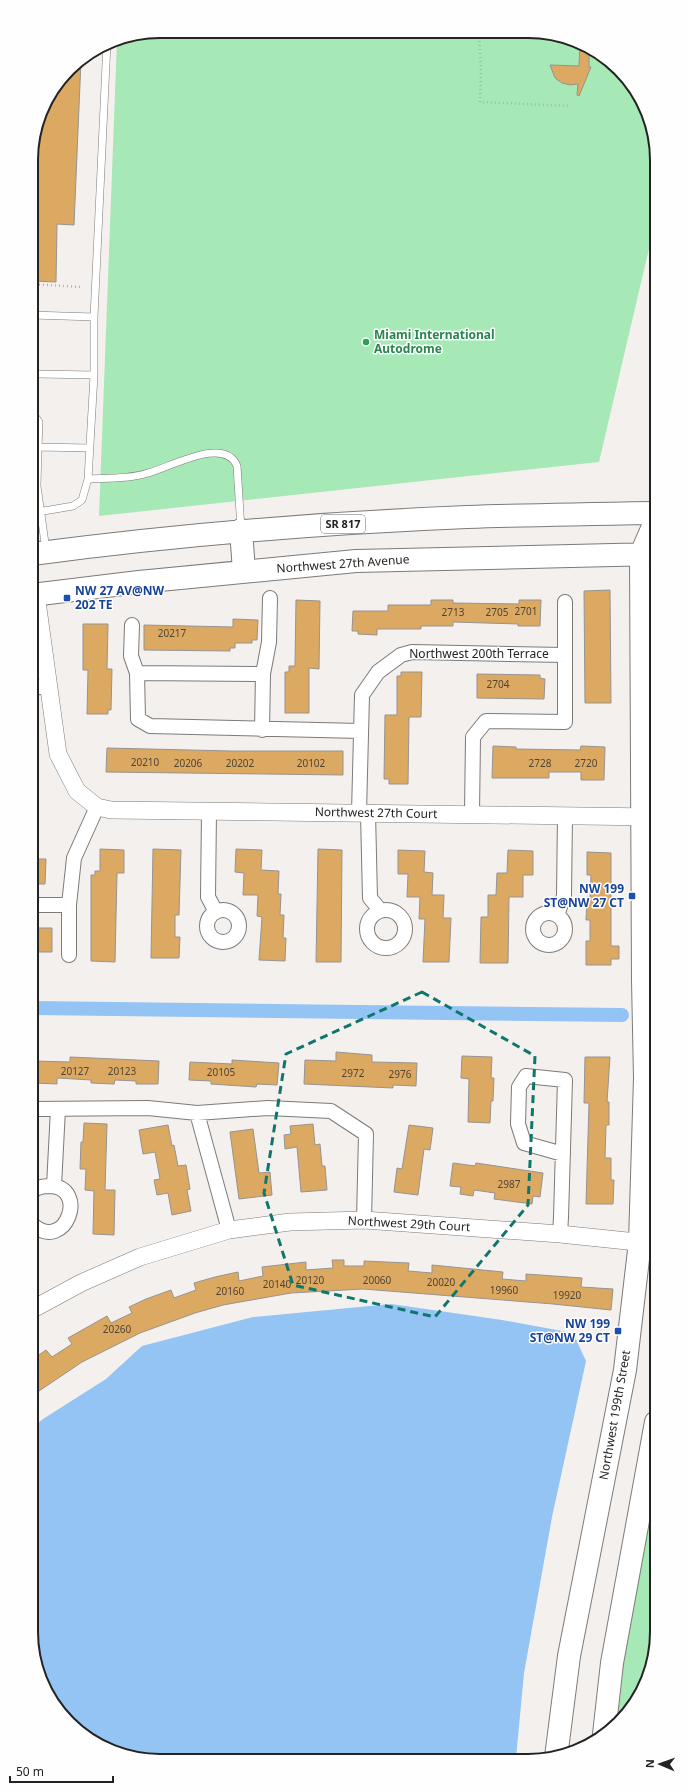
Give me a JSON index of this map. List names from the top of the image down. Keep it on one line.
{"streets":{"main road":["SR 817","Northwest 27th Avenue","Northwest 199th Street"],"street":["Northwest 200th Terrace","Northwest 27th Court","Northwest 29th Court"]},"crossings":[["Northwest 27th Avenue","Northwest 199th Street"],["Northwest 200th Terrace","Northwest 27th Court"],["Northwest 27th Court","Northwest 199th Street"],["Northwest 29th Court","Northwest 199th Street"]],"places":{"other":["Miami International Autodrome"],"transit":["NW 27 AV@NW 202 TE","NW 199 ST@NW 27 CT","NW 199 ST@NW 29 CT"]},"house_numbers":["2701","2713","2705","20217","2704","20210","20206","20202","20102","2728","2720","20127","20123","20105","2972","2976","2987","20120","20060","20020","20140","19960","20160","19920","20260"],"scale_bar":"50 m","north":"left"}
